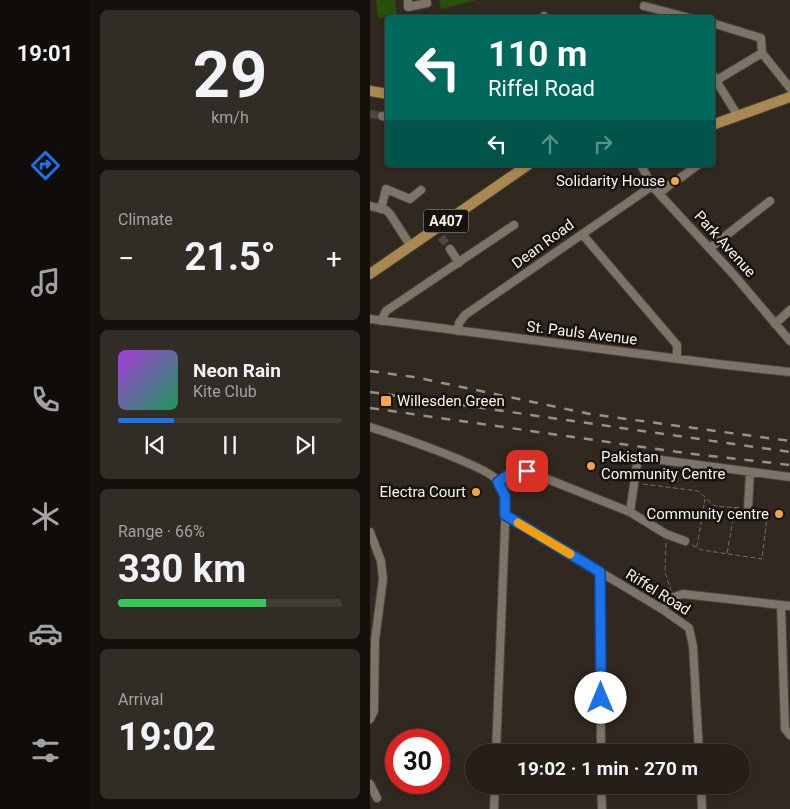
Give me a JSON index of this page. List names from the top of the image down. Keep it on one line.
{"streets":{"main road":["A407"],"street":["Dean Road","Park Avenue","St. Pauls Avenue","Riffel Road"]},"crossings":[["Dean Road","Park Avenue"],["Dean Road","St. Pauls Avenue"]],"places":{"other":["Solidarity House","Pakistan Community Centre","Electra Court","Community centre"],"transit":["Willesden Green"]},"page":{"tabs":"19:01","tile":[["29","km/h"],"Climate",["Range · 66%","330 km"],["Arrival","19:02"]],"turn":["110 m","Riffel Road"],"heat":["−","21.5°","+"],"song":["Neon Rain","Kite Club"],"limit":"30","trip":"19:02 · 1 min · 270 m"}}
